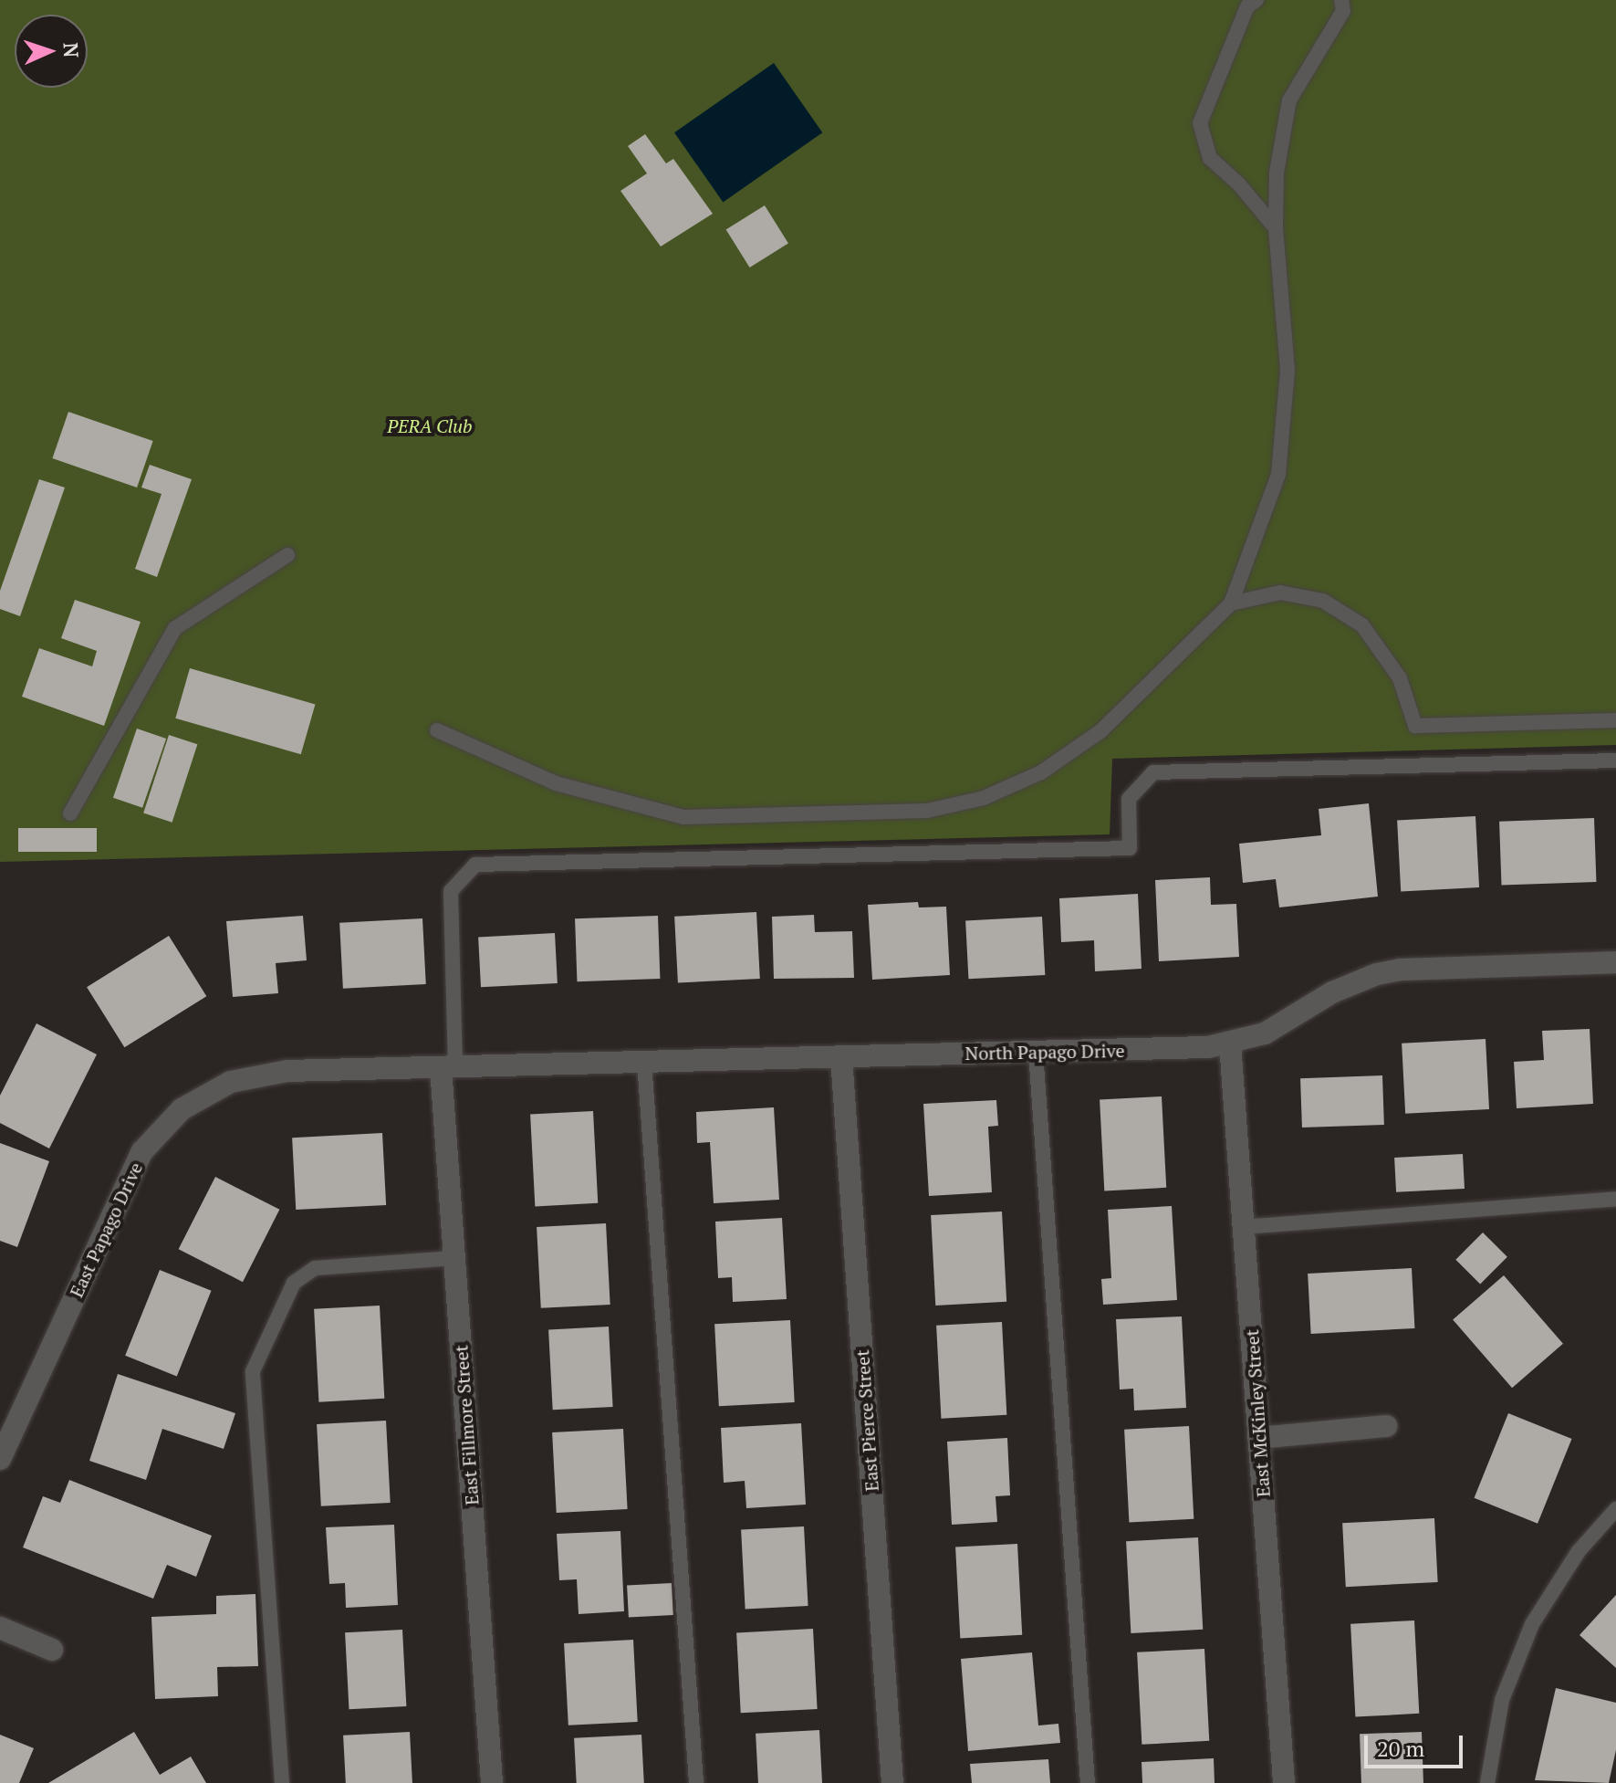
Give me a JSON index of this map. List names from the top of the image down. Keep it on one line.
{"streets":{"street":["North Papago Drive","East Papago Drive","East McKinley Street","East Pierce Street","East Fillmore Street"]},"crossings":[["North Papago Drive","East Papago Drive"],["North Papago Drive","East McKinley Street"],["North Papago Drive","East Pierce Street"],["North Papago Drive","East Fillmore Street"],["East Papago Drive","East Fillmore Street"]],"parks":["PERA Club"],"scale_bar":"20 m","north":"right"}
